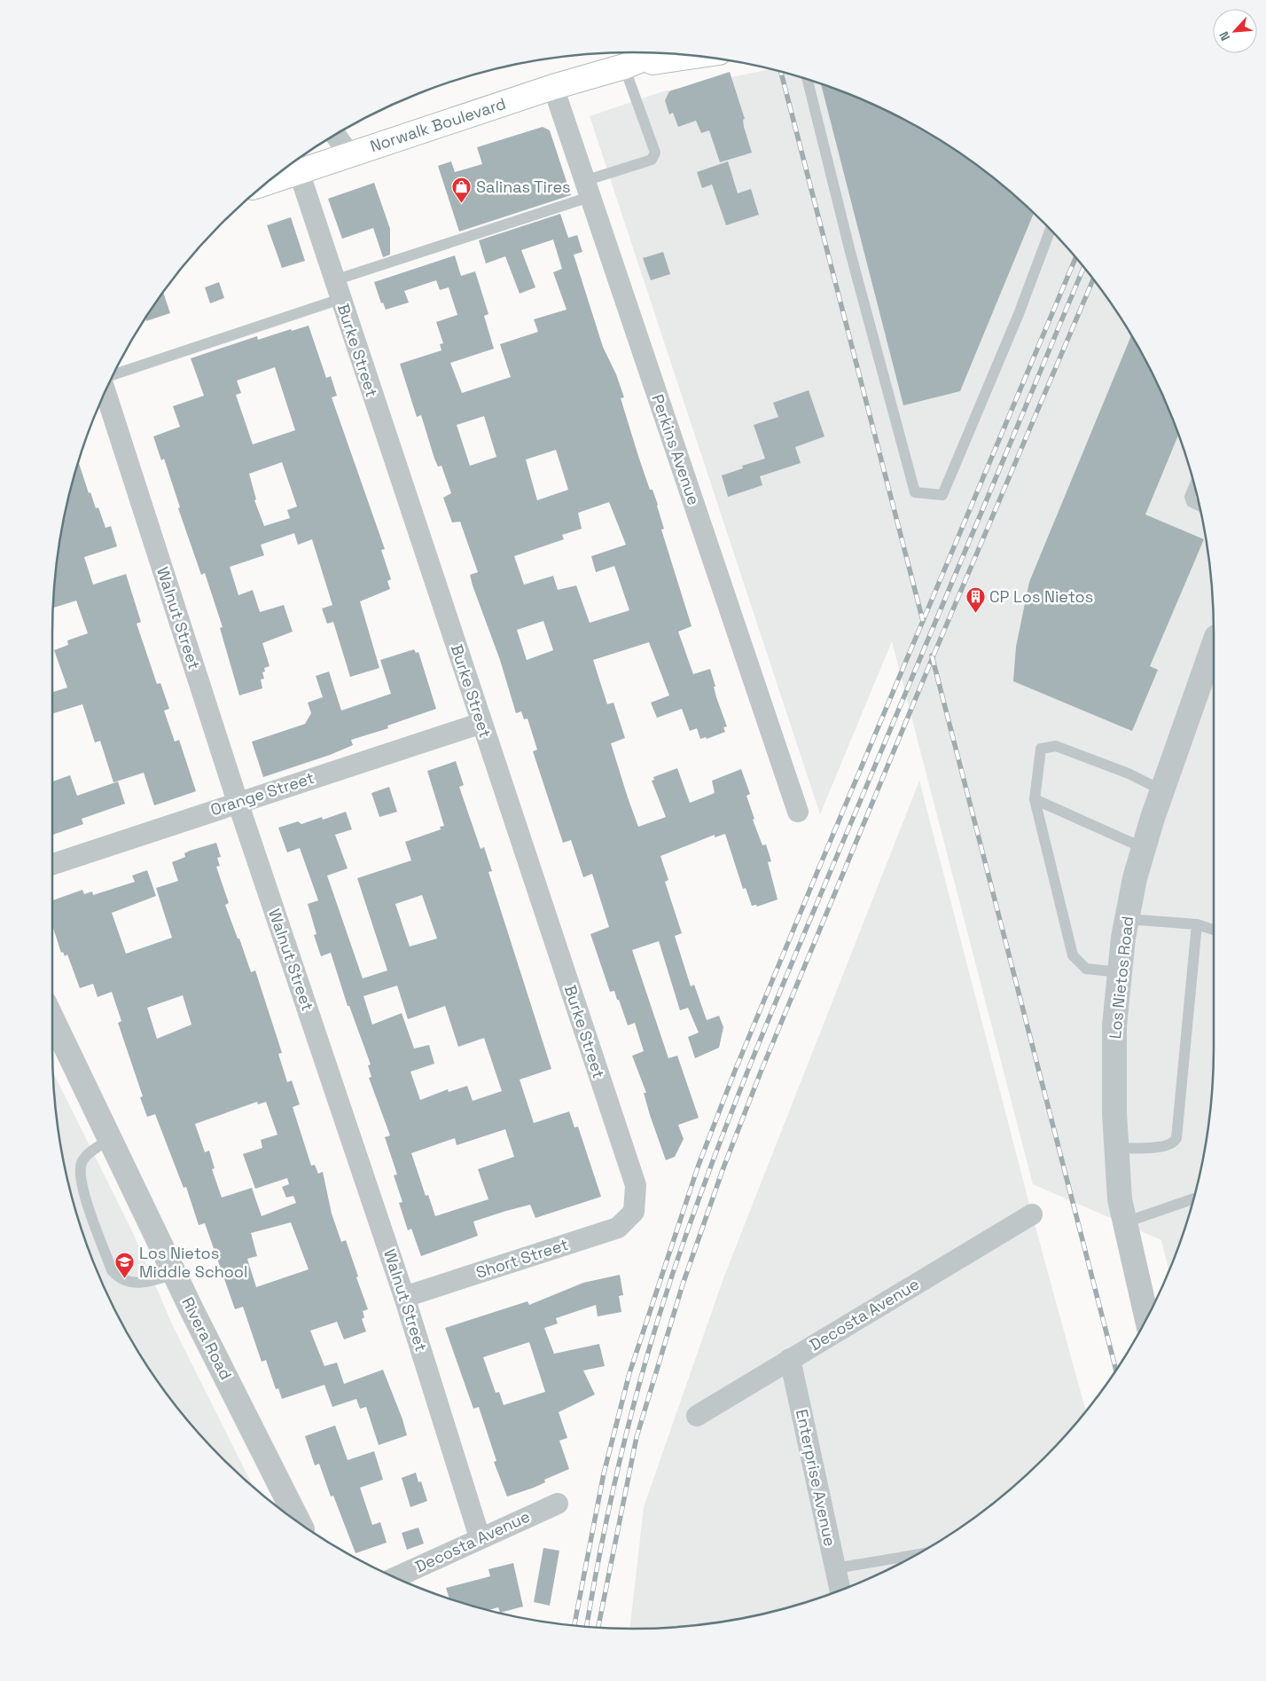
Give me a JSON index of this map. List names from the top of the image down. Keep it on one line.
{"streets":{"main road":["Norwalk Boulevard"],"street":["Burke Street","Perkins Avenue","Walnut Street","Orange Street","Los Nietos Road","Short Street","Decosta Avenue","Rivera Road","Enterprise Avenue"]},"crossings":[["Norwalk Boulevard","Burke Street"],["Norwalk Boulevard","Perkins Avenue"],["Burke Street","Orange Street"],["Burke Street","Short Street"],["Walnut Street","Orange Street"],["Walnut Street","Short Street"],["Walnut Street","Decosta Avenue"],["Decosta Avenue","Enterprise Avenue"]],"places":{"shop":["Salinas Tires"],"building":["CP Los Nietos"],"school or university":["Los Nietos Middle School"]},"north":"bottom left"}
